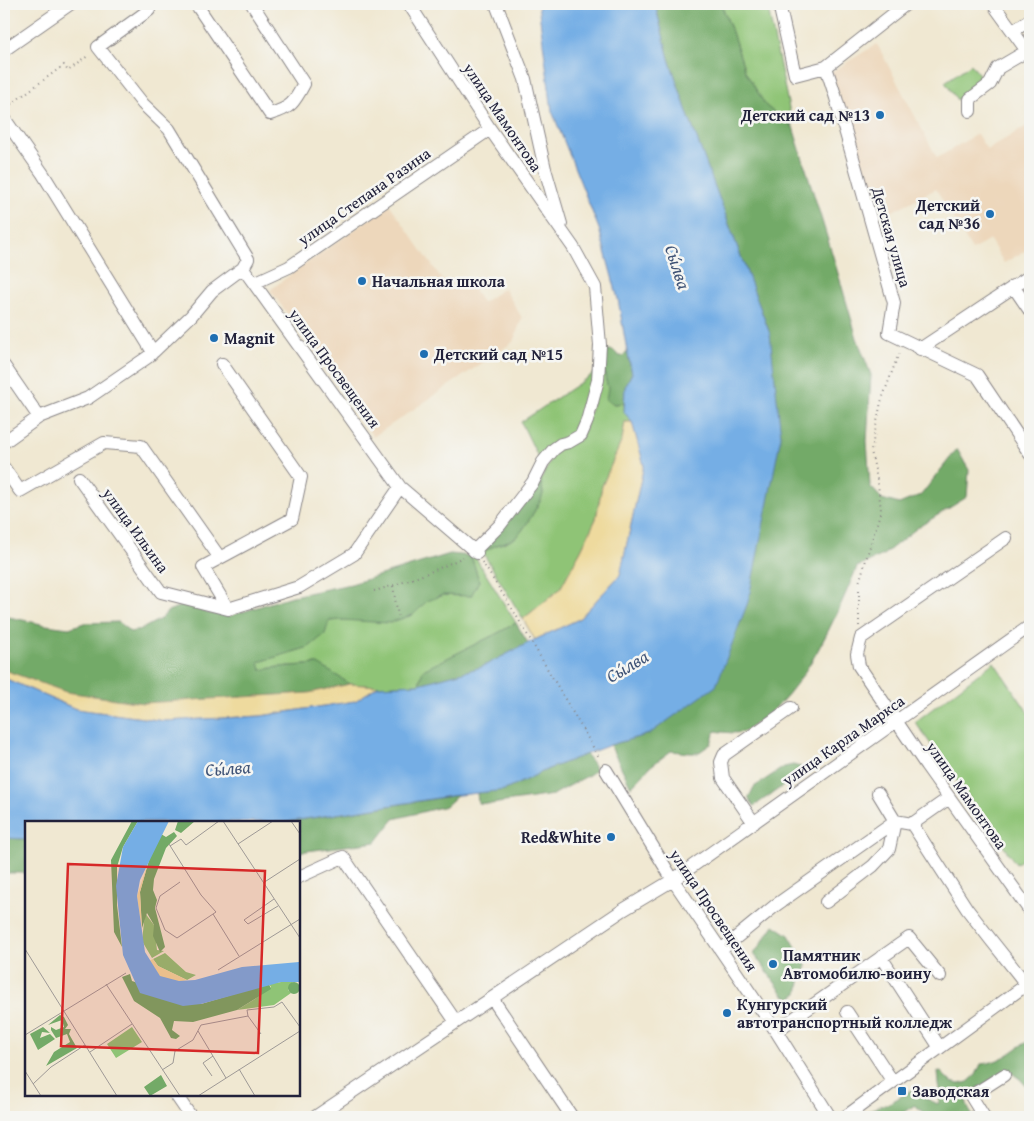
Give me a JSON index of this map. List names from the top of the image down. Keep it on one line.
{"streets":{"street":["улица Мамонтова","улица Степана Разина","Детская улица","улица Просвещения","улица Ильина","улица Карла Маркса"]},"crossings":[["улица Мамонтова","улица Степана Разина"],["улица Мамонтова","улица Просвещения"],["улица Мамонтова","улица Карла Маркса"],["улица Степана Разина","улица Просвещения"],["улица Просвещения","улица Карла Маркса"]],"water":["Сы́лва"],"places":{"other":["Детский сад №13","Детский сад №36","Начальная школа","Magnit","Детский сад №15","Red&White","Памятник Автомобилю-воину","Кунгурский автотранспортный колледж"],"transit":["Заводская"]}}
